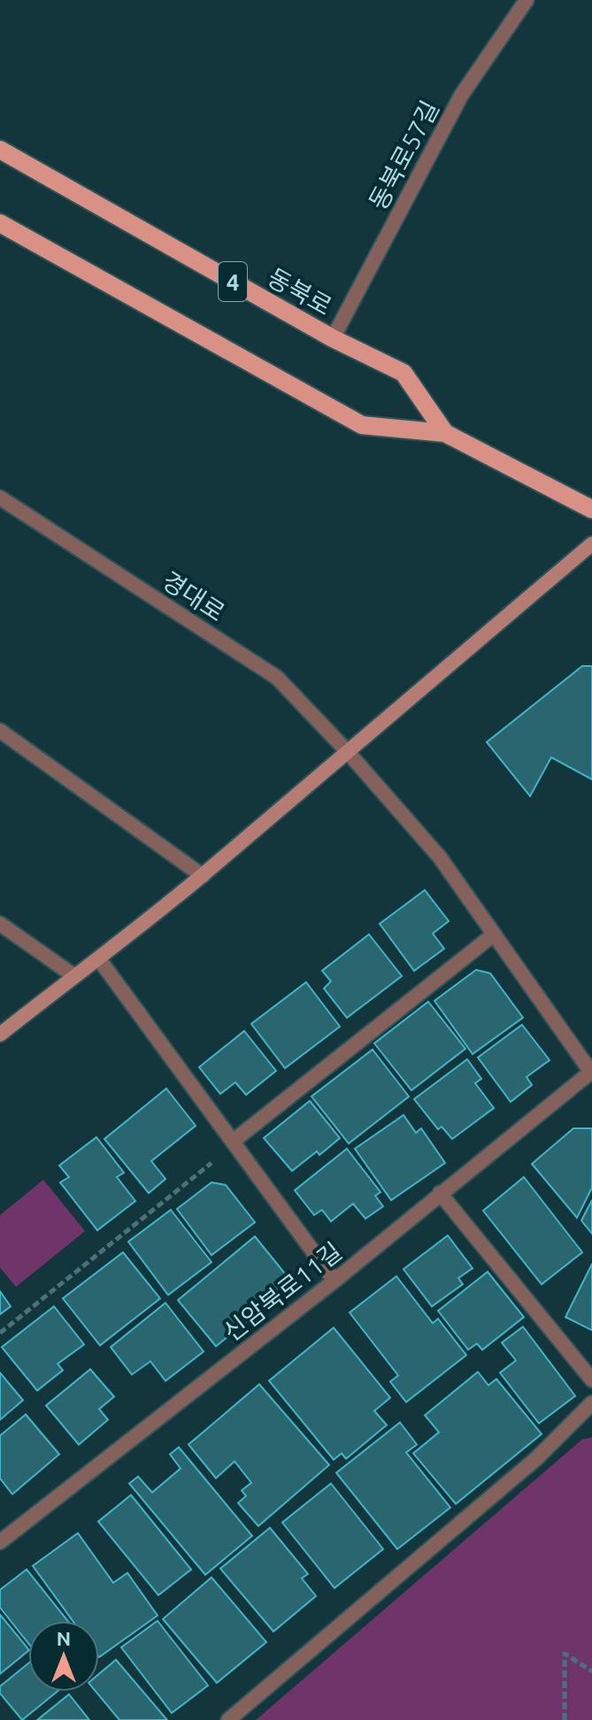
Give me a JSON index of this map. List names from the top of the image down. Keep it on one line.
{"streets":{"main road":["4","동북로"],"street":["동북로57길","경대로","신암북로11길"]},"crossings":[["동북로57길","동북로"],["경대로","신암북로11길"]],"north":"top"}
